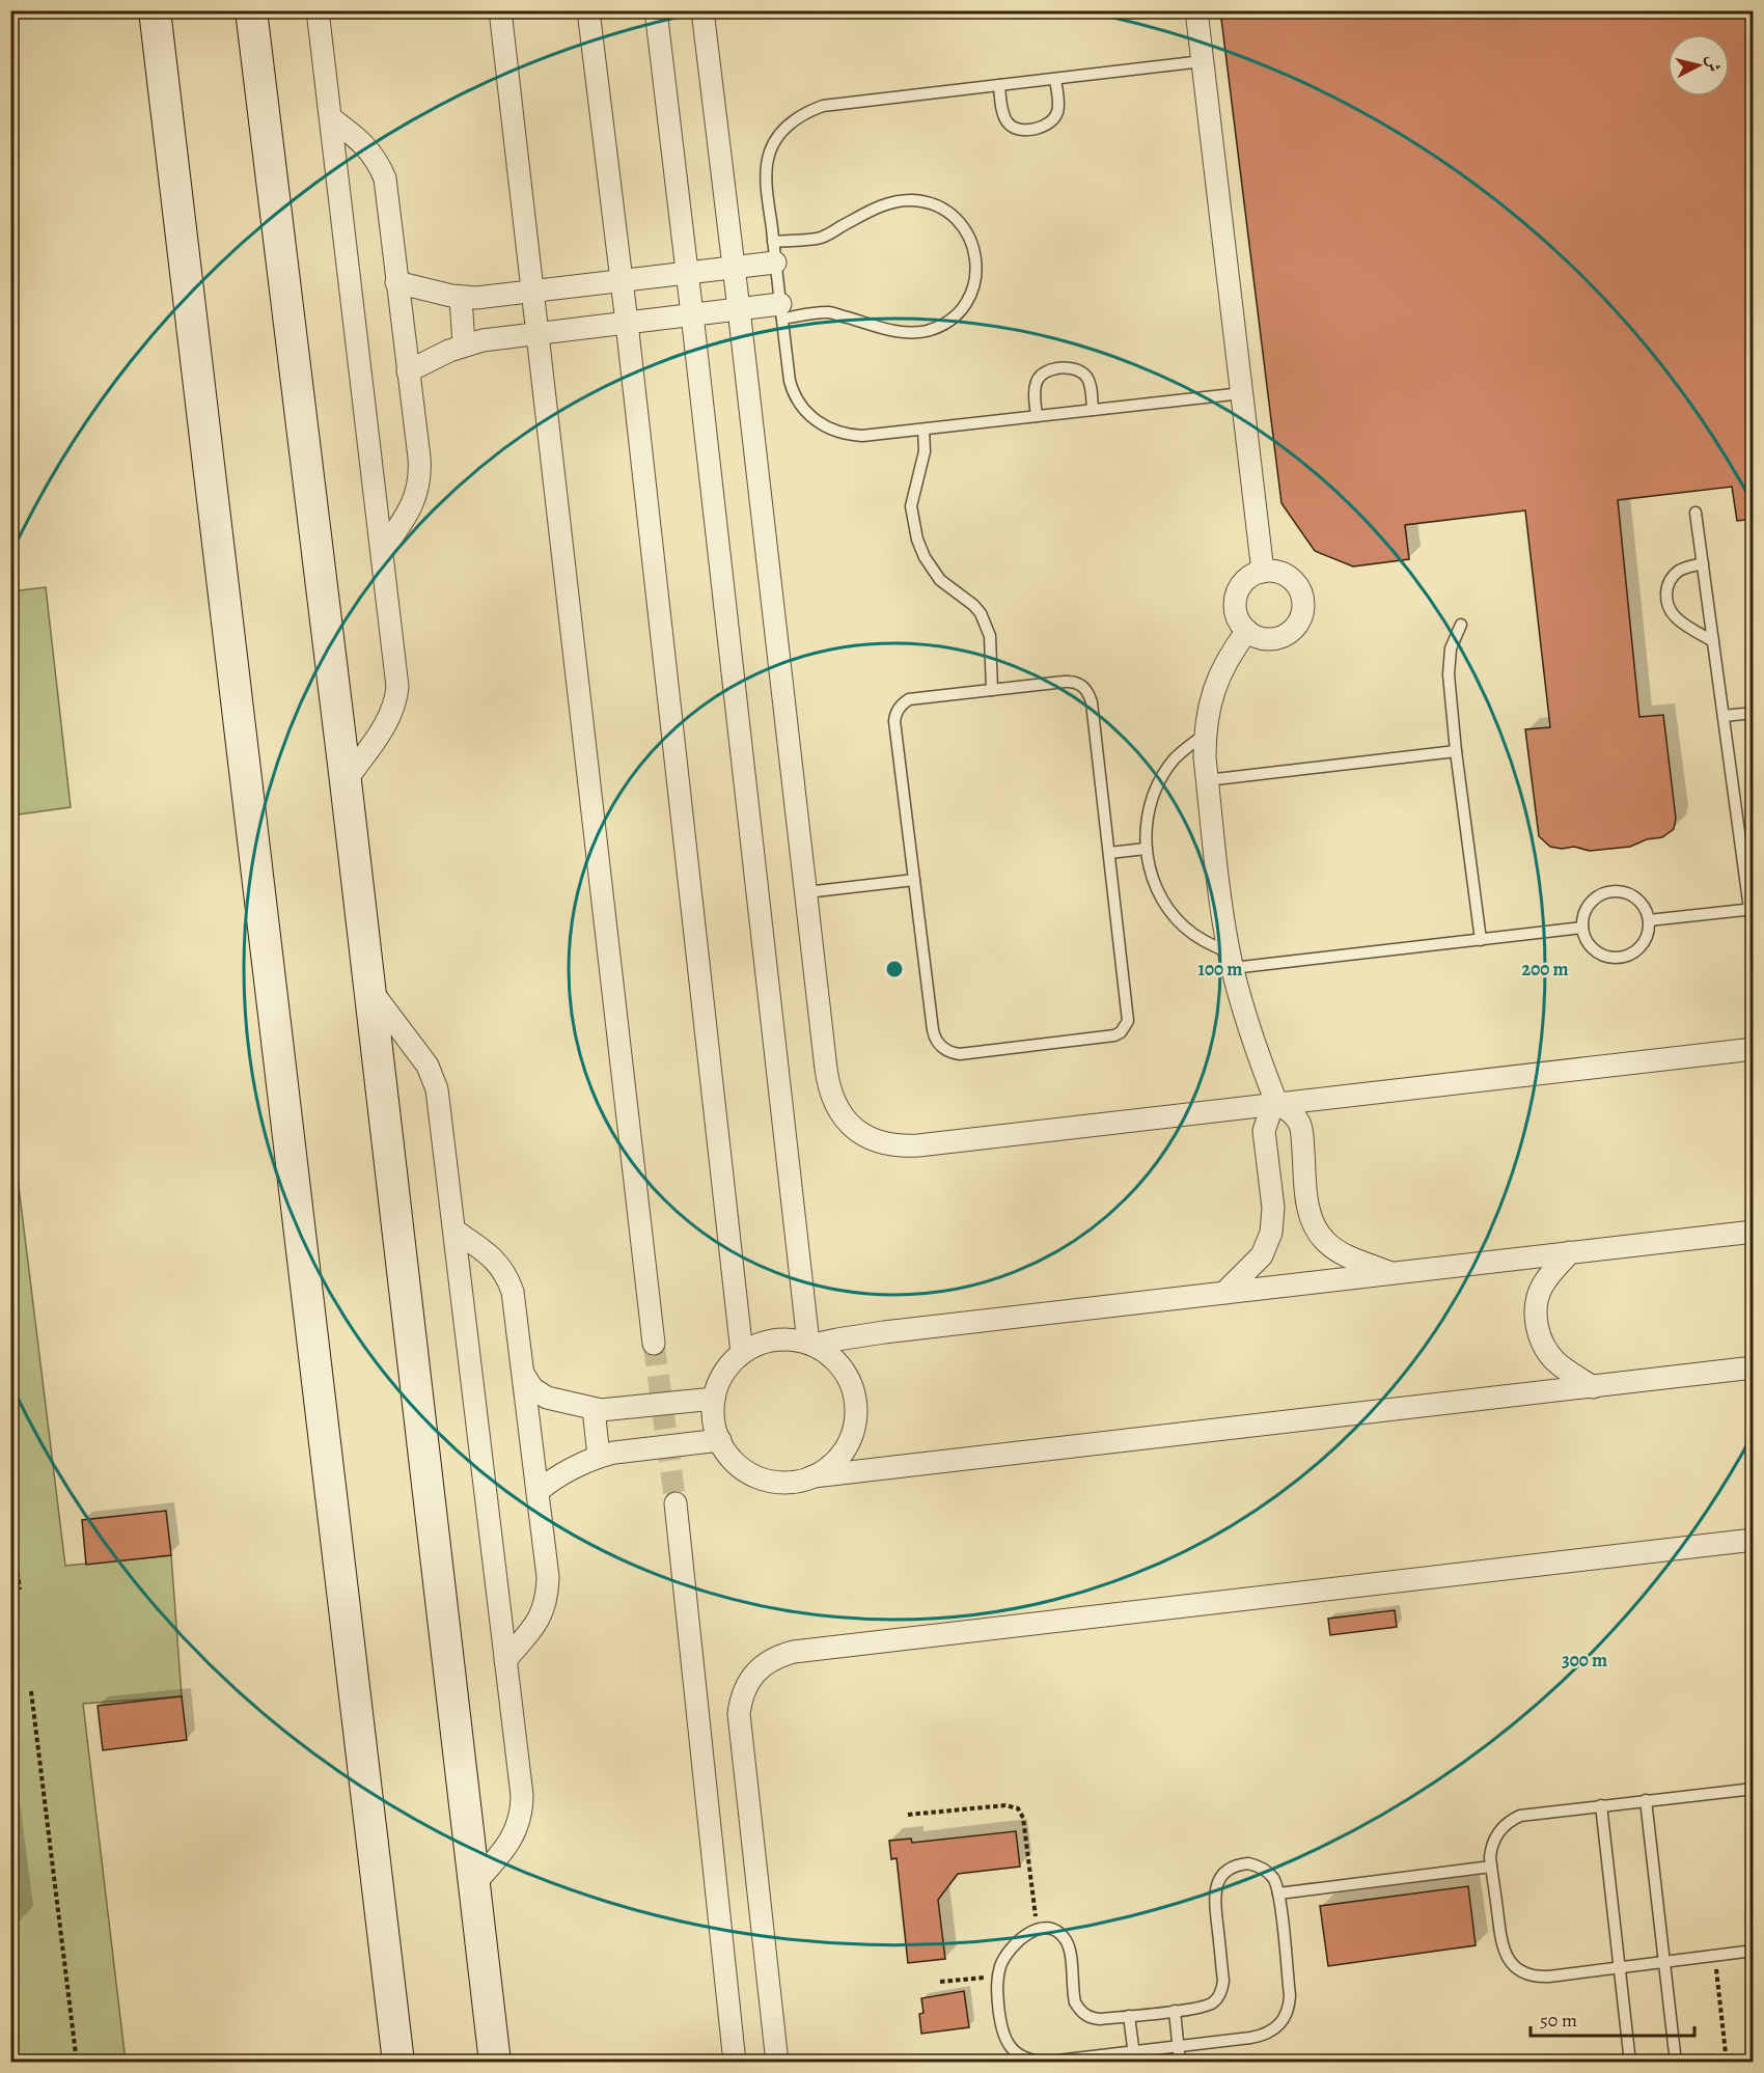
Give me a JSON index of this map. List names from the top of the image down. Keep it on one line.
{"scale_bar":"50 m","north":"right","rings":["100 m","200 m","300 m"]}
